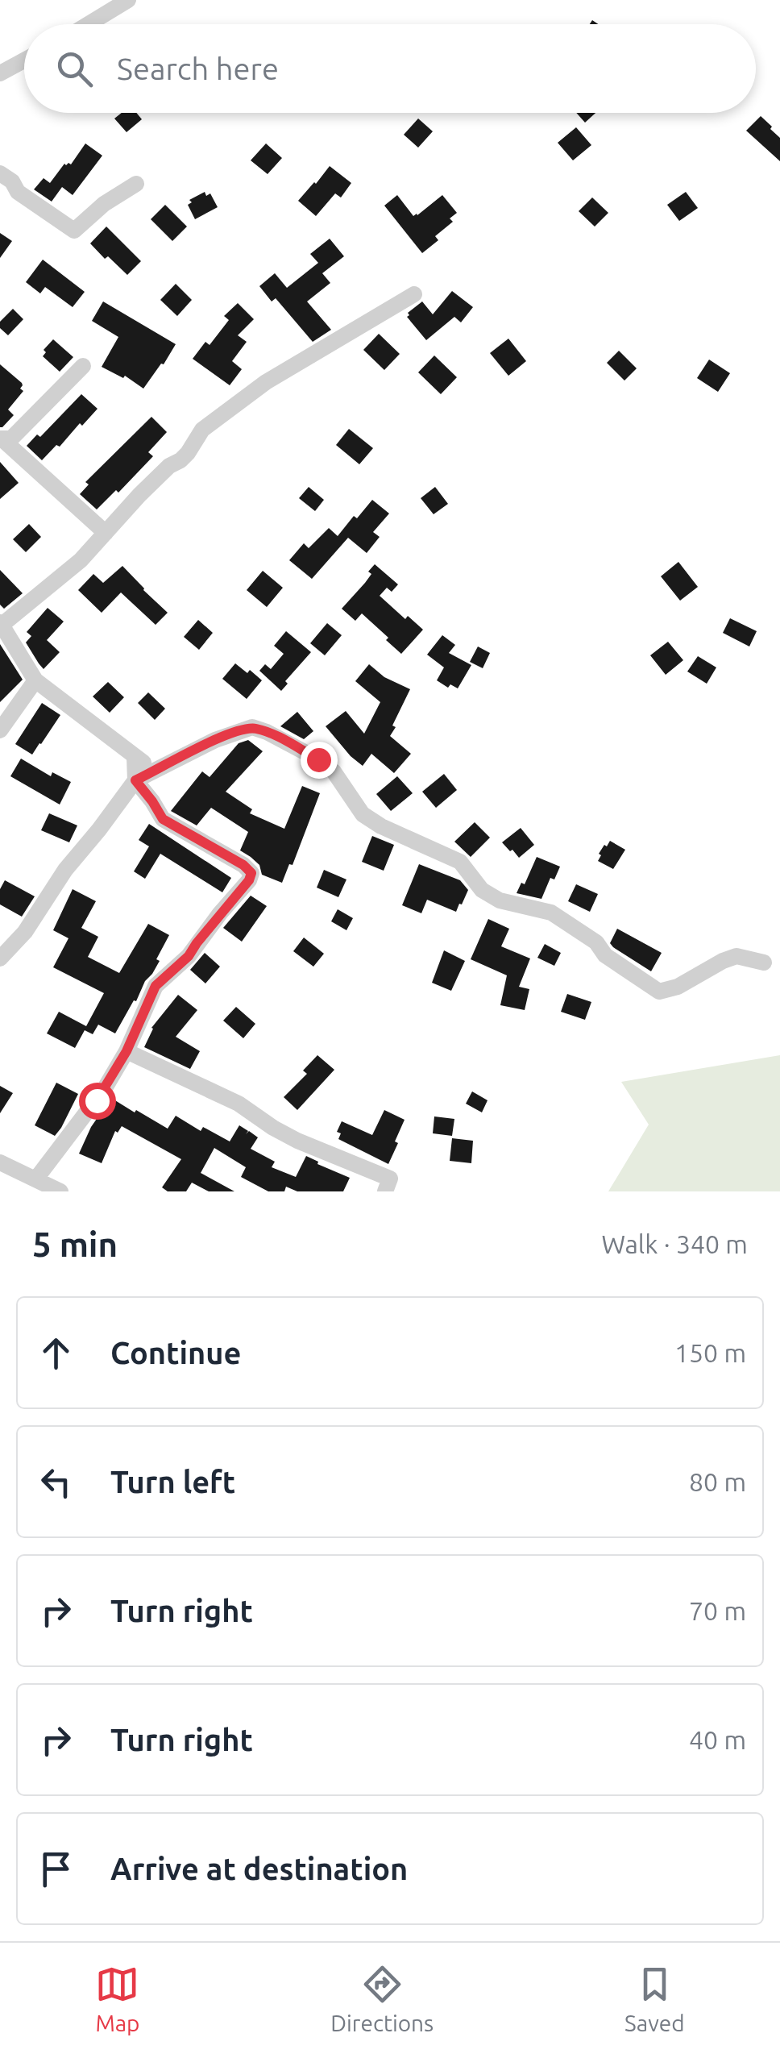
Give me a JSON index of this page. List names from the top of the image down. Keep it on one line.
{"page":{"search":"Search here","heading":["5 min","Walk · 340 m"],"list":[["Continue","150 m"],["Turn left","80 m"],["Turn right","70 m"],["Turn right","40 m"],"Arrive at destination"],"nav":["Map","Directions","Saved"]}}
